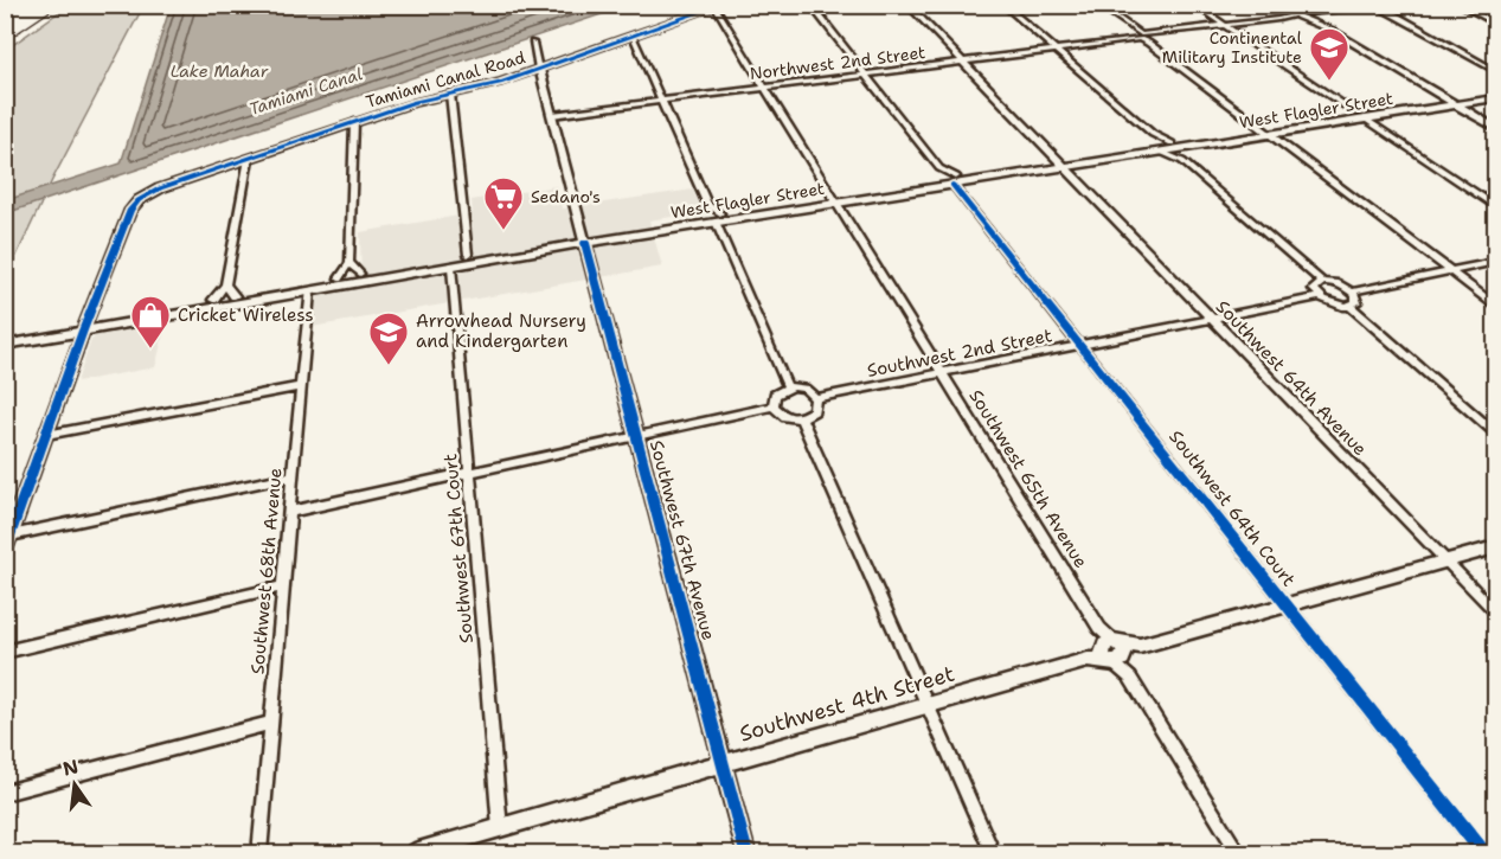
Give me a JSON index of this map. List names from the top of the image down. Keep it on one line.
{"streets":{"main road":["Tamiami Canal Road","West Flagler Street","Southwest 67th Avenue","Southwest 4th Street"],"street":["Northwest 2nd Street","Southwest 2nd Street","Southwest 64th Avenue","Southwest 65th Avenue","Southwest 64th Court","Southwest 67th Court","Southwest 68th Avenue"]},"crossings":[["Northwest 2nd Street","Southwest 64th Avenue"],["Northwest 2nd Street","Southwest 65th Avenue"],["Northwest 2nd Street","Southwest 67th Avenue"],["Tamiami Canal Road","West Flagler Street"],["Tamiami Canal Road","Southwest 65th Avenue"],["Tamiami Canal Road","Southwest 67th Avenue"],["West Flagler Street","Southwest 64th Avenue"],["West Flagler Street","Southwest 65th Avenue"],["West Flagler Street","Southwest 64th Court"],["West Flagler Street","Southwest 67th Avenue"],["West Flagler Street","Southwest 67th Court"],["West Flagler Street","Southwest 68th Avenue"],["Southwest 2nd Street","Southwest 64th Avenue"],["Southwest 2nd Street","Southwest 65th Avenue"],["Southwest 2nd Street","Southwest 64th Court"],["Southwest 65th Avenue","Southwest 4th Street"],["Southwest 67th Avenue","Southwest 4th Street"],["Southwest 67th Court","Southwest 4th Street"]],"water":["Lake Mahar","Tamiami Canal"],"places":{"school or university":["Continental Military Institute","Arrowhead Nursery and Kindergarten"],"supermarket":["Sedano's"],"shop":["Cricket Wireless"]},"north":"top"}
